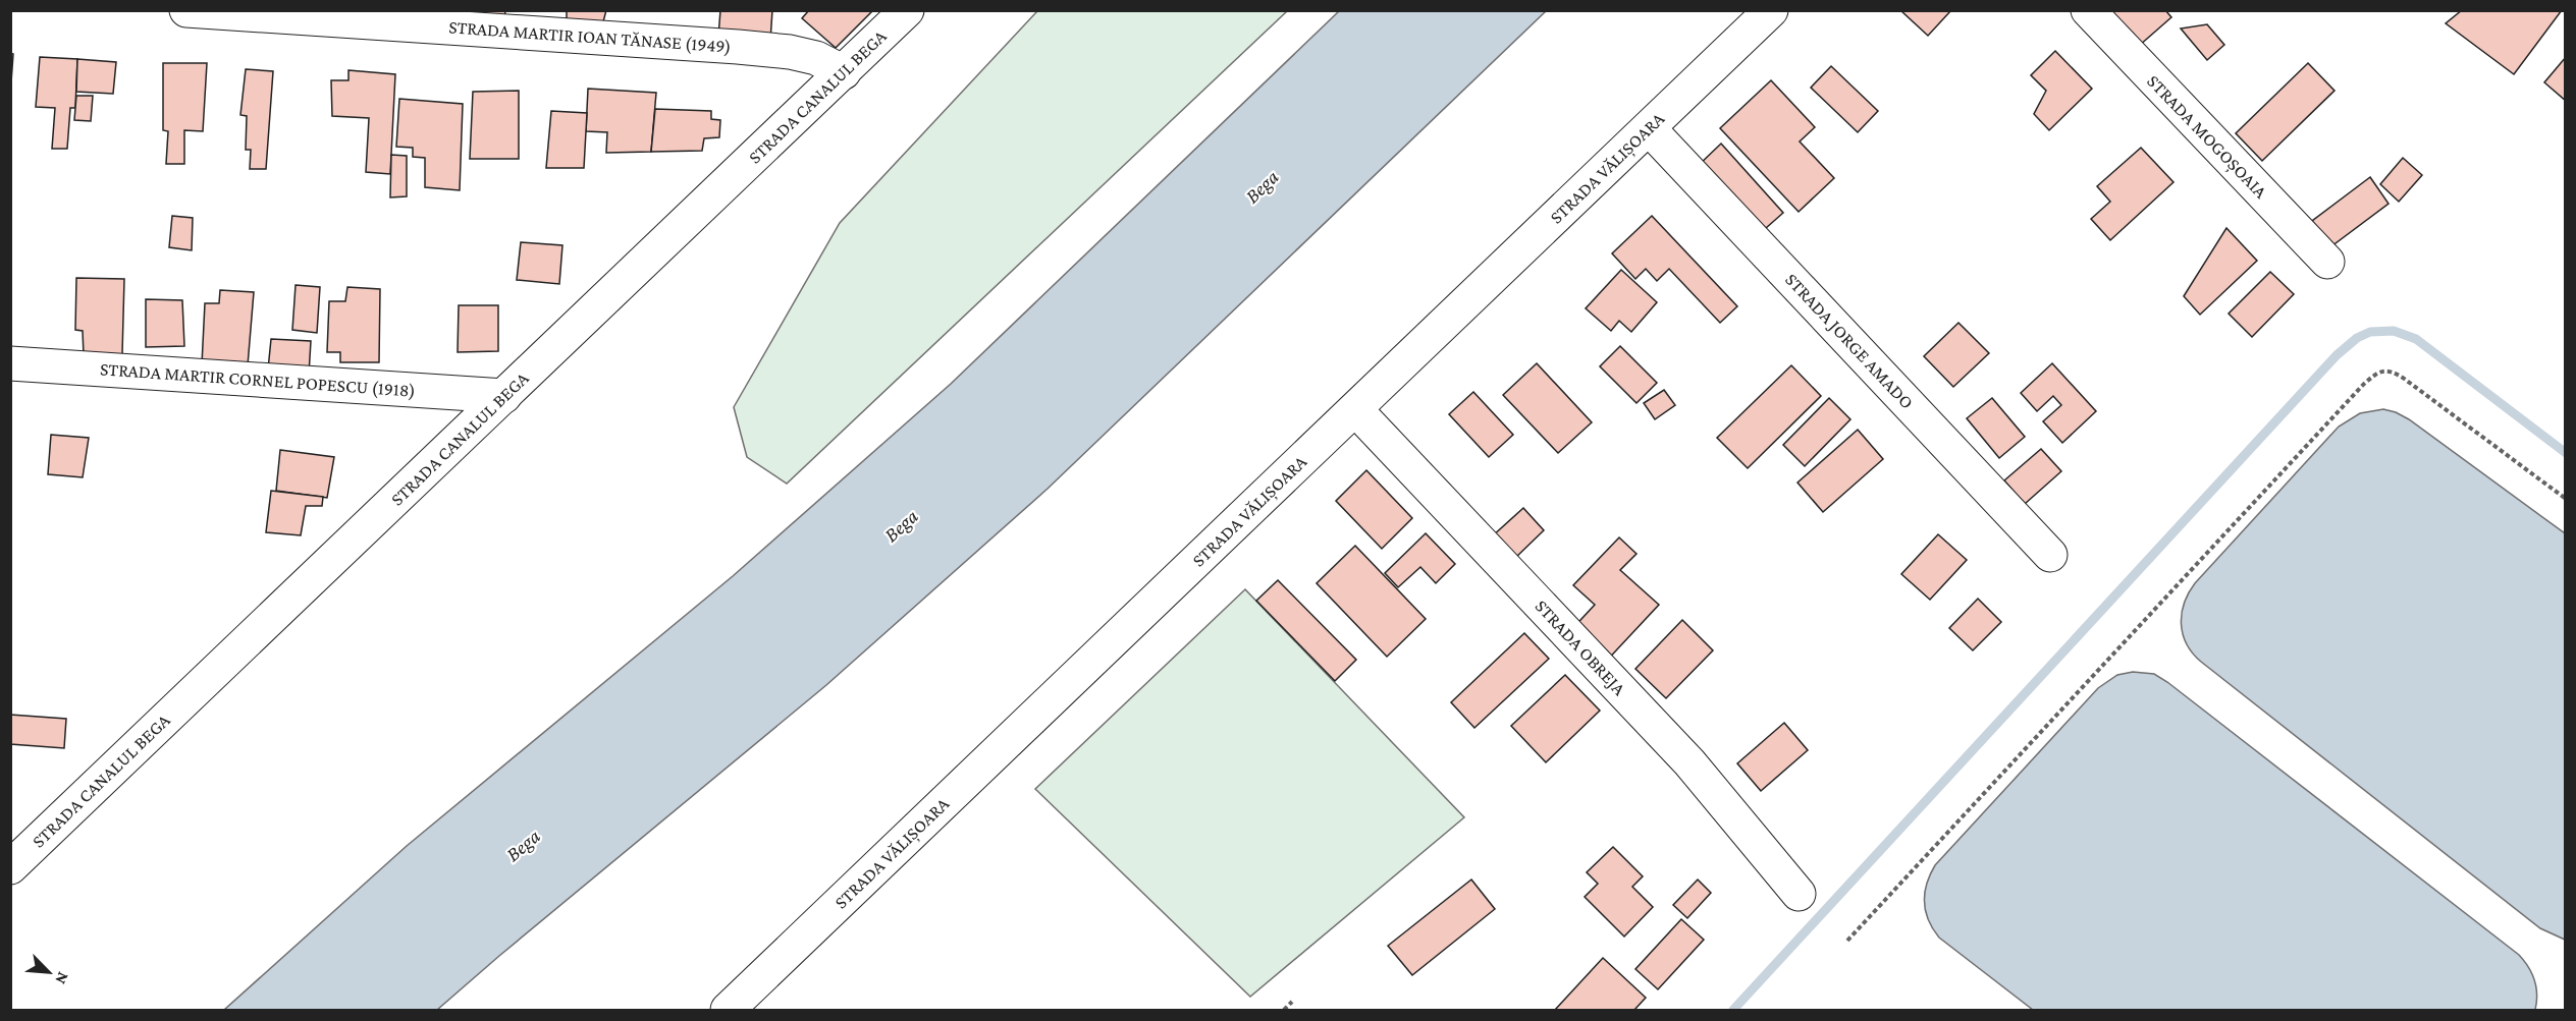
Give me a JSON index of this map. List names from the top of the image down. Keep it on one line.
{"streets":{"street":["STRADA MARTIR IOAN TĂNASE (1949)","STRADA CANALUL BEGA","STRADA MOGOȘOAIA","STRADA VĂLIȘOARA","STRADA JORGE AMADO","STRADA MARTIR CORNEL POPESCU (1918)","STRADA OBREJA"]},"crossings":[["STRADA MARTIR IOAN TĂNASE (1949)","STRADA CANALUL BEGA"],["STRADA CANALUL BEGA","STRADA MARTIR CORNEL POPESCU (1918)"],["STRADA VĂLIȘOARA","STRADA JORGE AMADO"],["STRADA VĂLIȘOARA","STRADA OBREJA"]],"water":["Bega"],"north":"bottom right"}
